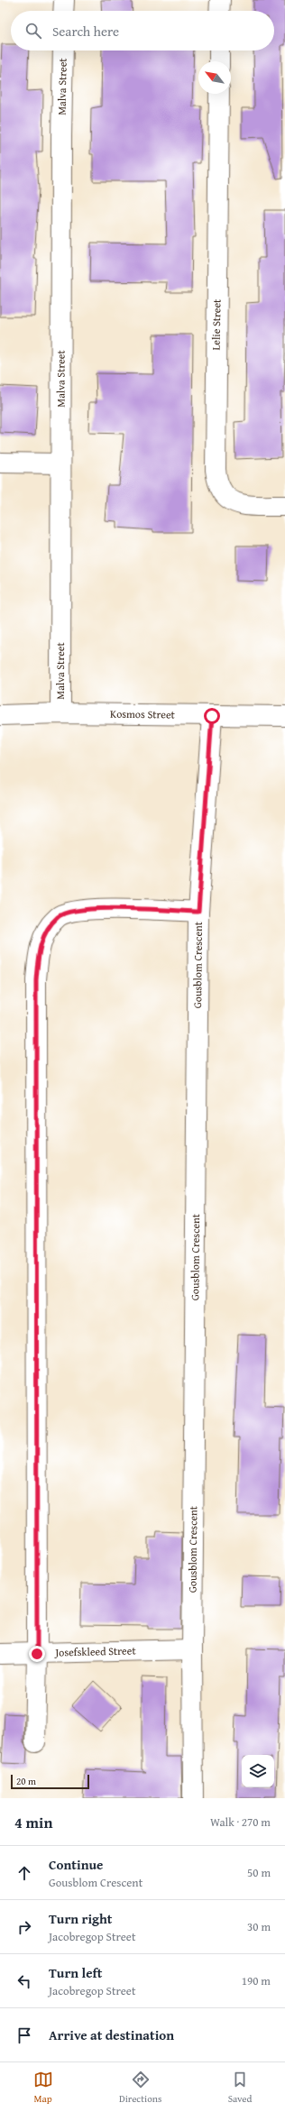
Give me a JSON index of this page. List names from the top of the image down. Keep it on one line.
{"streets":{"street":["Malva Street","Lelie Street","Kosmos Street","Gousblom Crescent","Josefskleed Street"]},"crossings":[["Malva Street","Kosmos Street"],["Kosmos Street","Gousblom Crescent"],["Gousblom Crescent","Josefskleed Street"]],"scale_bar":"20 m","north":"top left","page":{"search":"Search here","scale":"20 m","heading":["4 min","Walk · 270 m"],"list":[["Continue","Gousblom Crescent","50 m"],["Turn right","Jacobregop Street","30 m"],["Turn left","Jacobregop Street","190 m"],"Arrive at destination"],"nav":["Map","Directions","Saved"]}}
